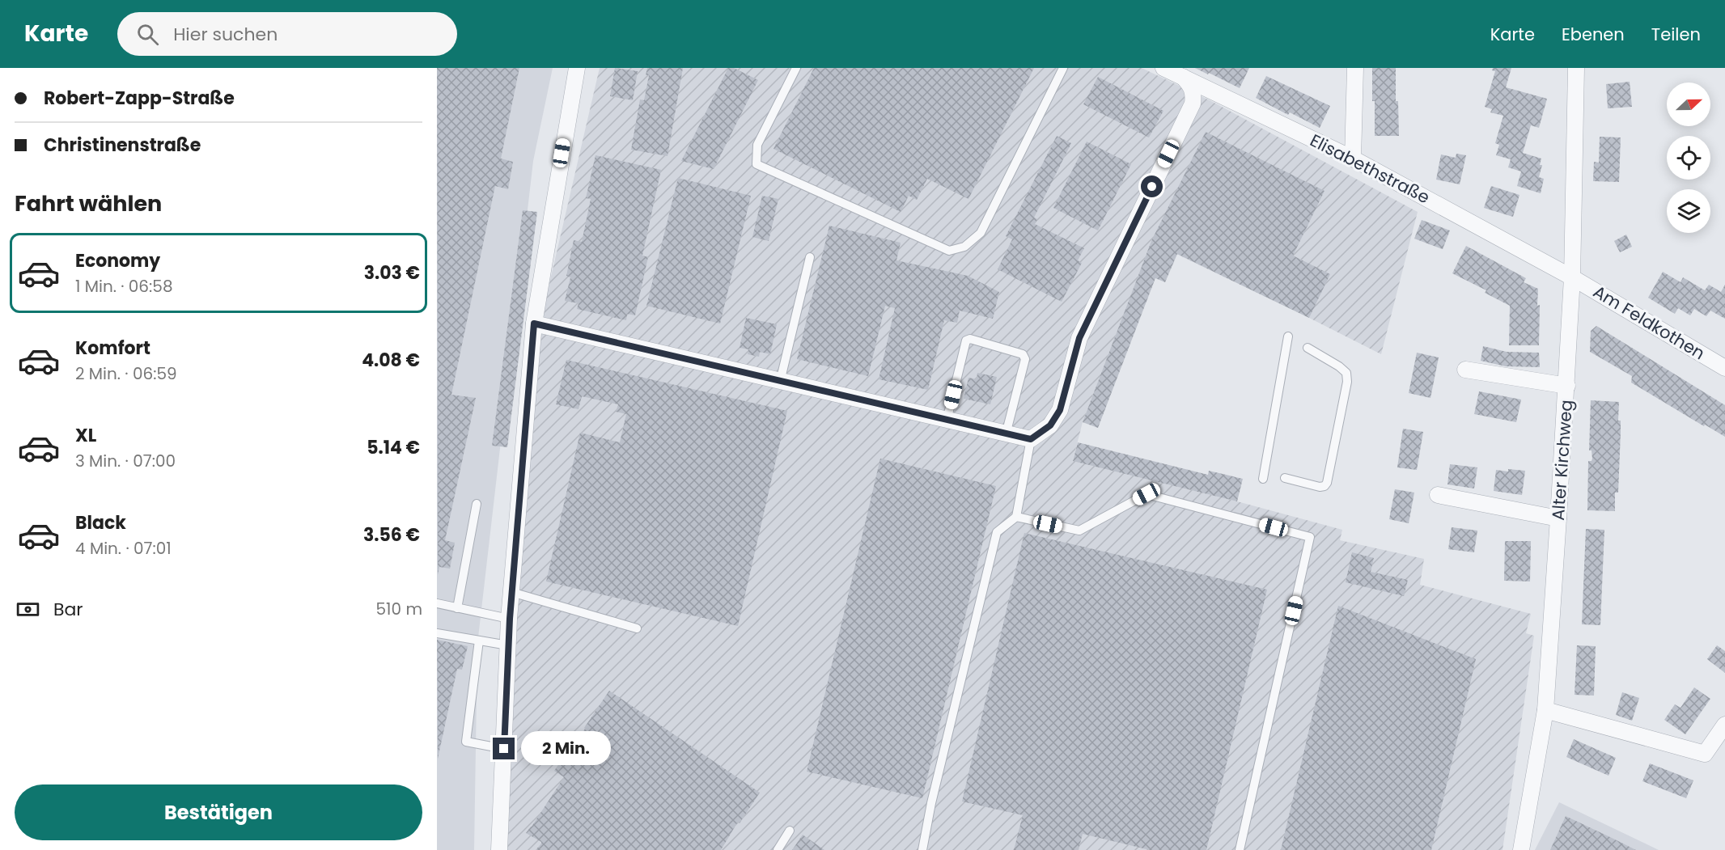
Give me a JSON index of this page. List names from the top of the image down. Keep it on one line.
{"streets":{"street":["Elisabethstraße","Am Feldkothen","Alter Kirchweg"]},"crossings":[["Elisabethstraße","Am Feldkothen"],["Elisabethstraße","Alter Kirchweg"],["Am Feldkothen","Alter Kirchweg"]],"north":"right","page":{"header":"Karte","search":"Hier suchen","nav":["Karte","Ebenen","Teilen"],"banner":["Robert-Zapp-Straße","Christinenstraße"],"heading":"Fahrt wählen","list":[{"name":"Economy","note":"1 Min. · 06:58","value":"3.03 €"},{"name":"Komfort","note":"2 Min. · 06:59","value":"4.08 €"},{"name":"XL","note":"3 Min. · 07:00","value":"5.14 €"},{"name":"Black","note":"4 Min. · 07:01","value":"3.56 €"}],"pay":["Bar","510 m"],"bubble":"2 Min.","buttons":"Bestätigen"}}
